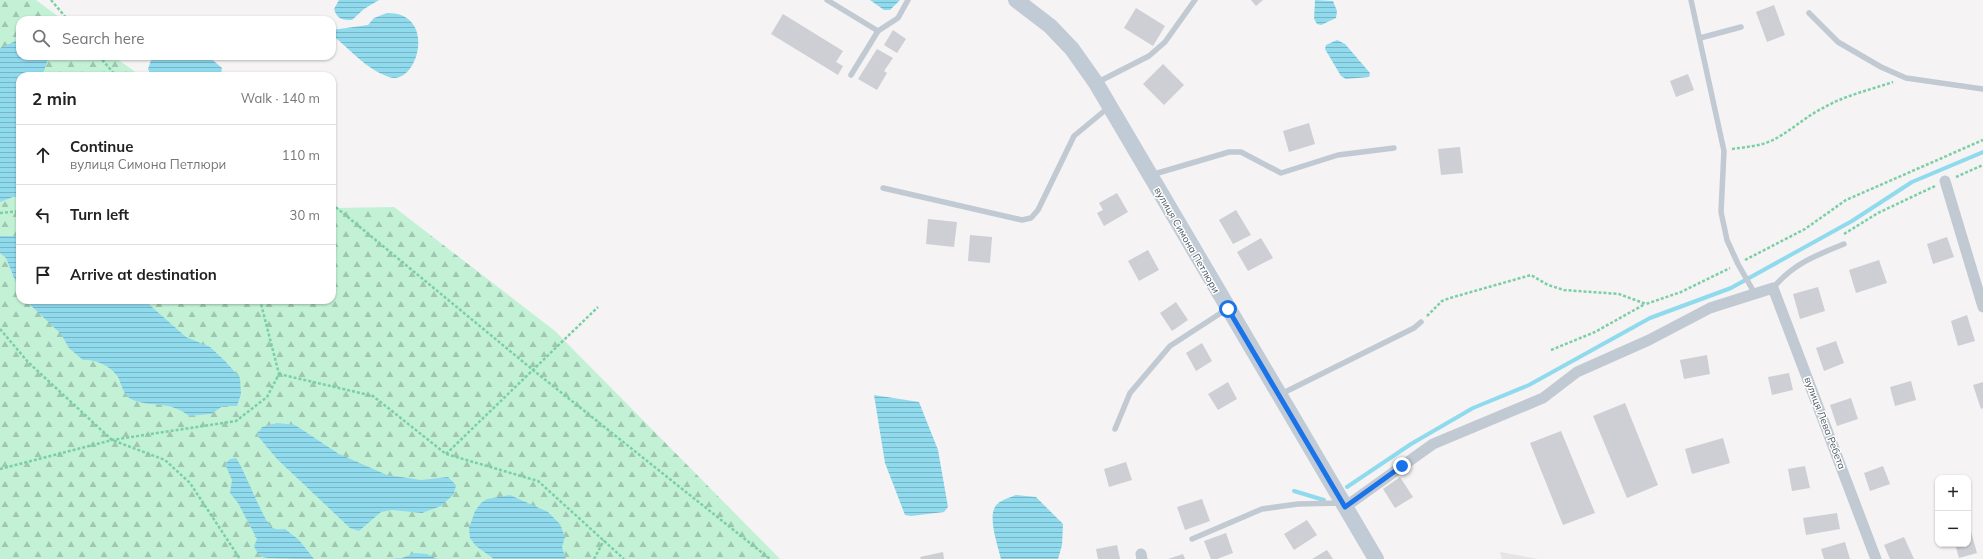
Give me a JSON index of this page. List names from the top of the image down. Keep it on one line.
{"streets":{"main road":["вулиця Симона Петлюри"],"street":["вулиця Лева Ребета"]},"page":{"search":"Search here","heading":["2 min","Walk · 140 m"],"list":[["Continue","вулиця Симона Петлюри","110 m"],["Turn left","30 m"],"Arrive at destination"],"map_buttons":["+","−"]}}
